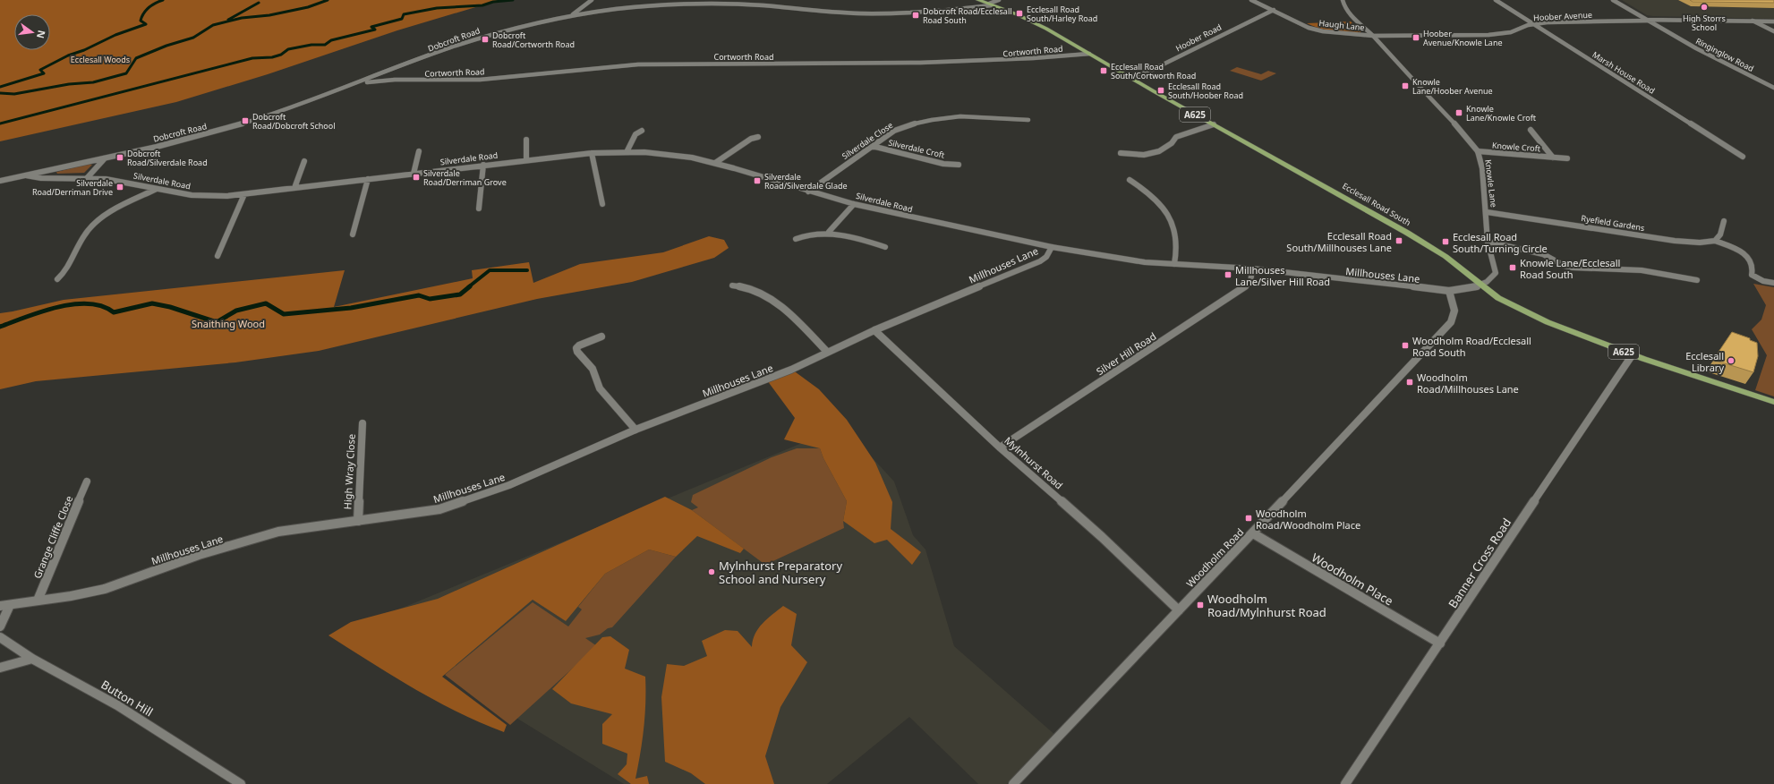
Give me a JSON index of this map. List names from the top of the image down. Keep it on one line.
{"streets":{"main road":["A625","Ecclesall Road South"],"street":["Hoober Avenue","Haugh Lane","Hoober Road","Dobcroft Road","Cortworth Road","Ringinglow Road","Marsh House Road","Silverdale Close","Knowle Croft","Silverdale Croft","Silverdale Road","Knowle Lane","Ryefield Gardens","Millhouses Lane","Silver Hill Road","Mylnhurst Road","High Wray Close","Grange Cliffe Close","Woodholm Road","Banner Cross Road","Woodholm Place","Button Hill"]},"crossings":[["Hoober Avenue","Haugh Lane"],["Hoober Avenue","Ringinglow Road"],["Hoober Avenue","Marsh House Road"],["Hoober Avenue","Knowle Lane"],["Haugh Lane","Hoober Road"],["Haugh Lane","Knowle Lane"],["Hoober Road","Ecclesall Road South"],["Dobcroft Road","Cortworth Road"],["Dobcroft Road","Silverdale Road"],["Dobcroft Road","Ecclesall Road South"],["Cortworth Road","Ecclesall Road South"],["Silverdale Close","Silverdale Croft"],["Silverdale Close","Silverdale Road"],["Knowle Croft","Knowle Lane"],["Silverdale Road","Millhouses Lane"],["Knowle Lane","Ecclesall Road South"],["Knowle Lane","Ryefield Gardens"],["Knowle Lane","Millhouses Lane"],["Ecclesall Road South","Millhouses Lane"],["Ecclesall Road South","Banner Cross Road"],["Millhouses Lane","Silver Hill Road"],["Millhouses Lane","Mylnhurst Road"],["Millhouses Lane","High Wray Close"],["Millhouses Lane","Grange Cliffe Close"],["Millhouses Lane","Woodholm Road"],["Silver Hill Road","Mylnhurst Road"],["Mylnhurst Road","Woodholm Road"],["Woodholm Road","Woodholm Place"],["Banner Cross Road","Woodholm Place"]],"parks":["Ecclesall Woods","Snaithing Wood"],"places":{"other":["High Storrs School","Ecclesall Library","Mylnhurst Preparatory School and Nursery"],"transit":["Ecclesall Road South/Harley Road","Dobcroft Road/Ecclesall Road South","Hoober Avenue/Knowle Lane","Dobcroft Road/Cortworth Road","Ecclesall Road South/Cortworth Road","Knowle Lane/Hoober Avenue","Ecclesall Road South/Hoober Road","Knowle Lane/Knowle Croft","Dobcroft Road/Dobcroft School","Dobcroft Road/Silverdale Road","Silverdale Road/Derriman Grove","Silverdale Road/Silverdale Glade","Silverdale Road/Derriman Drive","Ecclesall Road South/Millhouses Lane","Ecclesall Road South/Turning Circle","Knowle Lane/Ecclesall Road South","Millhouses Lane/Silver Hill Road","Woodholm Road/Ecclesall Road South","Woodholm Road/Millhouses Lane","Woodholm Road/Woodholm Place","Woodholm Road/Mylnhurst Road"]},"north":"right"}
